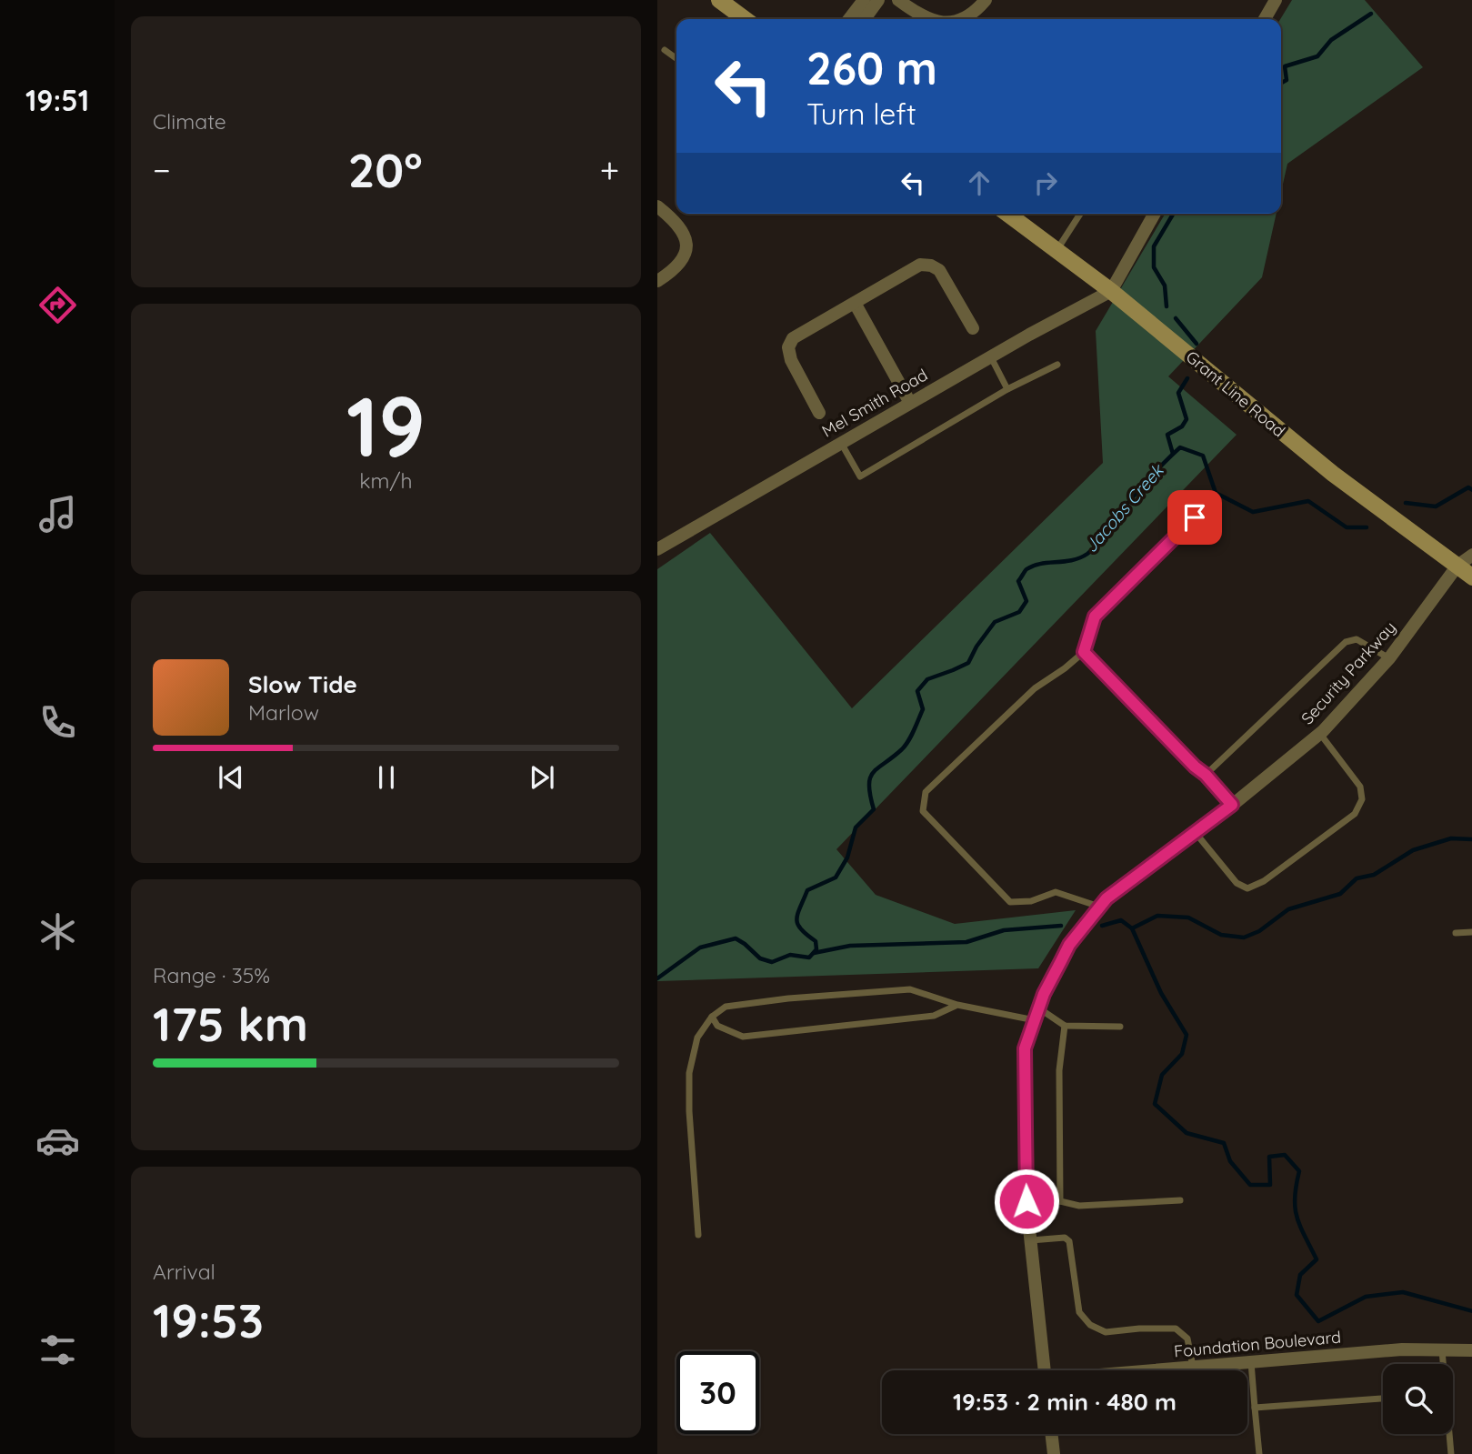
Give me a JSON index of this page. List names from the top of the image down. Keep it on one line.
{"streets":{"main road":["Grant Line Road"],"street":["Mel Smith Road","Security Parkway","Foundation Boulevard"]},"crossings":[["Grant Line Road","Mel Smith Road"],["Grant Line Road","Security Parkway"]],"water":["Jacobs Creek"],"page":{"tabs":"19:51","tile":["Climate",["19","km/h"],["Range · 35%","175 km"],["Arrival","19:53"]],"turn":["260 m","Turn left"],"heat":["−","20°","+"],"song":["Slow Tide","Marlow"],"limit":"30","trip":"19:53 · 2 min · 480 m"}}
